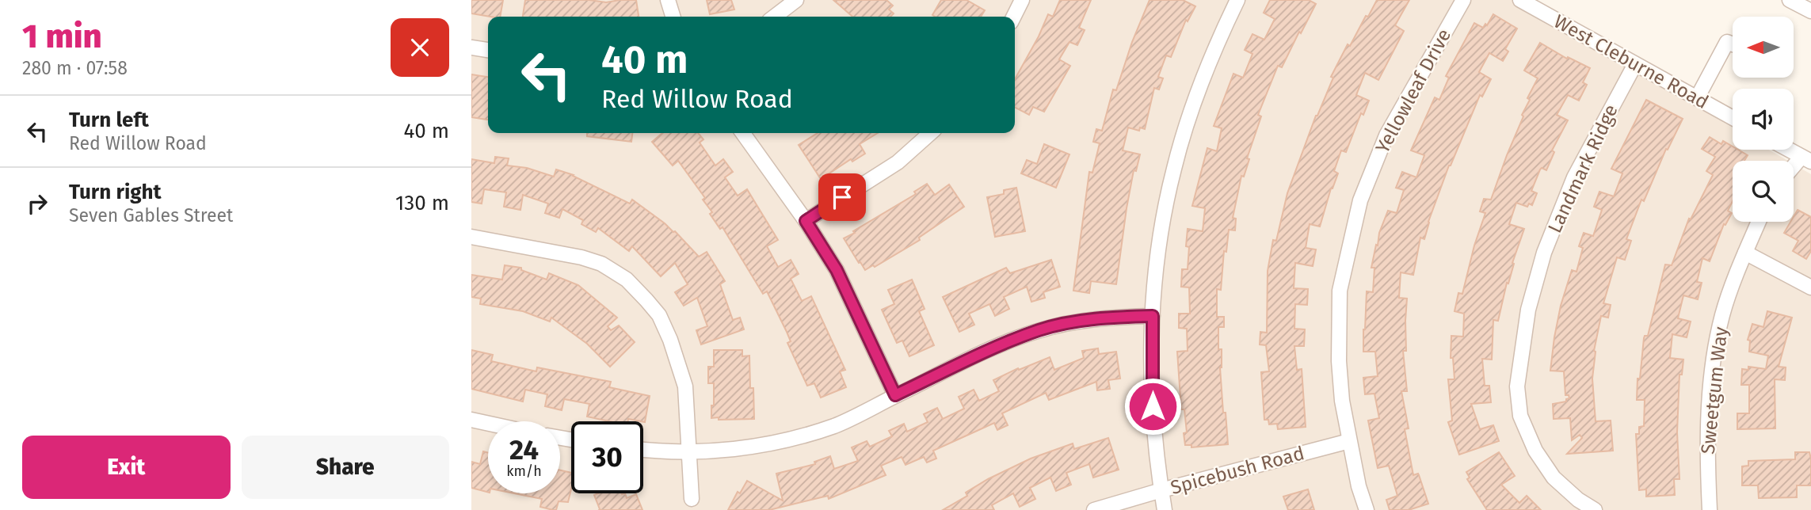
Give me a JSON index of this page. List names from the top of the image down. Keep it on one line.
{"streets":{"street":["West Cleburne Road","Yellowleaf Drive","Landmark Ridge","Sweetgum Way","Spicebush Road"]},"crossings":[["West Cleburne Road","Landmark Ridge"],["Yellowleaf Drive","Spicebush Road"]],"north":"left","page":{"heading":["1 min","280 m · 07:58"],"turn":["40 m","Red Willow Road"],"list":[{"name":"Turn left","note":"Red Willow Road","value":"40 m"},{"name":"Turn right","note":"Seven Gables Street","value":"130 m"}],"speed":"24 km/h","limit":"30","buttons":["Exit","Share"]}}
